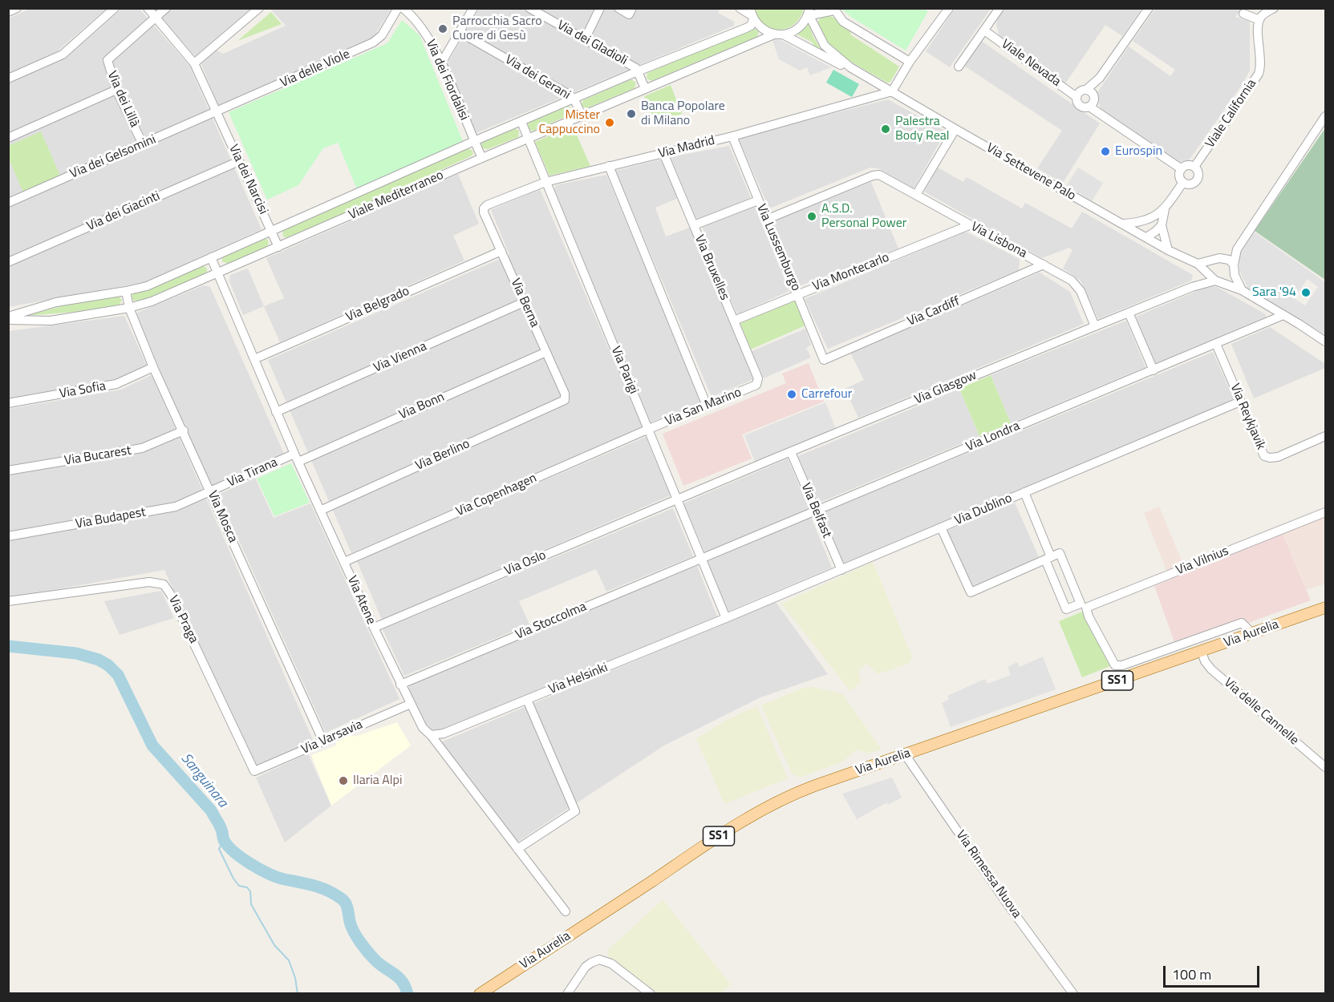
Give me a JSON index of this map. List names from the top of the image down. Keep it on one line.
{"streets":{"main road":["Via Aurelia","SS1"],"street":["Via dei Gladioli","Viale Nevada","Via delle Viole","Via dei Gerani","Via dei Fiordalisi","Via dei Lillà","Viale California","Via Madrid","Via dei Gelsomini","Via Settevene Palo","Via dei Narcisi","Viale Mediterraneo","Via dei Giacinti","Via Lisbona","Via Lussemburgo","Via Bruxelles","Via Montecarlo","Via Berna","Via Belgrado","Via Cardiff","Via Vienna","Via Parigi","Via Glasgow","Via Sofia","Via Bonn","Via San Marino","Via Reykjavik","Via Londra","Via Berlino","Via Bucarest","Via Tirana","Via Copenhagen","Via Dublino","Via Belfast","Via Mosca","Via Budapest","Via Vilnius","Via Oslo","Via Atene","Via Praga","Via Stoccolma","Via Helsinki","Via delle Cannelle","Via Varsavia","Via Rimessa Nuova"]},"crossings":[["Via dei Gladioli","Viale Mediterraneo"],["Via delle Viole","Via dei Gelsomini"],["Via delle Viole","Via dei Narcisi"],["Via dei Gerani","Viale Mediterraneo"],["Via dei Fiordalisi","Viale Mediterraneo"],["Via dei Lillà","Via dei Gelsomini"],["Via dei Lillà","Via dei Narcisi"],["Via Madrid","Via Settevene Palo"],["Via Madrid","Via Lussemburgo"],["Via Madrid","Via Bruxelles"],["Via Madrid","Via Berna"],["Via Madrid","Via Parigi"],["Via dei Gelsomini","Via dei Narcisi"],["Via Settevene Palo","Viale Mediterraneo"],["Via Settevene Palo","Via Glasgow"],["Via Settevene Palo","Via Londra"],["Via dei Narcisi","Viale Mediterraneo"],["Via dei Narcisi","Via dei Giacinti"],["Viale Mediterraneo","Via Parigi"],["Viale Mediterraneo","Via Mosca"],["Viale Mediterraneo","Via Atene"],["Via Lisbona","Via Lussemburgo"],["Via Lisbona","Via Montecarlo"],["Via Lisbona","Via Cardiff"],["Via Lisbona","Via Glasgow"],["Via Lussemburgo","Via Montecarlo"],["Via Lussemburgo","Via Cardiff"],["Via Bruxelles","Via Montecarlo"],["Via Bruxelles","Via San Marino"],["Via Berna","Via Belgrado"],["Via Berna","Via Vienna"],["Via Berna","Via Bonn"],["Via Berna","Via Berlino"],["Via Belgrado","Via Atene"],["Via Vienna","Via Atene"],["Via Parigi","Via Glasgow"],["Via Parigi","Via San Marino"],["Via Parigi","Via Londra"],["Via Parigi","Via Copenhagen"],["Via Parigi","Via Dublino"],["Via Parigi","Via Oslo"],["Via Parigi","Via Stoccolma"],["Via Parigi","Via Helsinki"],["Via Glasgow","Via Belfast"],["Via Glasgow","Via Oslo"],["Via Sofia","Via Mosca"],["Via Bonn","Via Tirana"],["Via Bonn","Via Atene"],["Via San Marino","Via Copenhagen"],["Via Reykjavik","Via Londra"],["Via Reykjavik","Via Dublino"],["Via Londra","Via Belfast"],["Via Londra","Via Stoccolma"],["Via Berlino","Via Atene"],["Via Bucarest","Via Mosca"],["Via Tirana","Via Mosca"],["Via Tirana","Via Budapest"],["Via Tirana","Via Atene"],["Via Copenhagen","Via Atene"],["Via Dublino","Via Belfast"],["Via Dublino","Via Helsinki"],["Via Mosca","Via Budapest"],["Via Mosca","Via Varsavia"],["Via Oslo","Via Atene"],["Via Atene","Via Stoccolma"],["Via Atene","Via Helsinki"],["Via Atene","Via Varsavia"],["Via Praga","Via Varsavia"],["Via Aurelia","Via delle Cannelle"],["Via Aurelia","Via Rimessa Nuova"]],"water":["Sanguinara"],"places":["Parrocchia Sacro Cuore di Gesù","Banca Popolare di Milano","Mister Cappuccino","Palestra Body Real","Eurospin","A.S.D. Personal Power","Sara '94","Carrefour","Ilaria Alpi"],"scale_bar":"100 m"}
